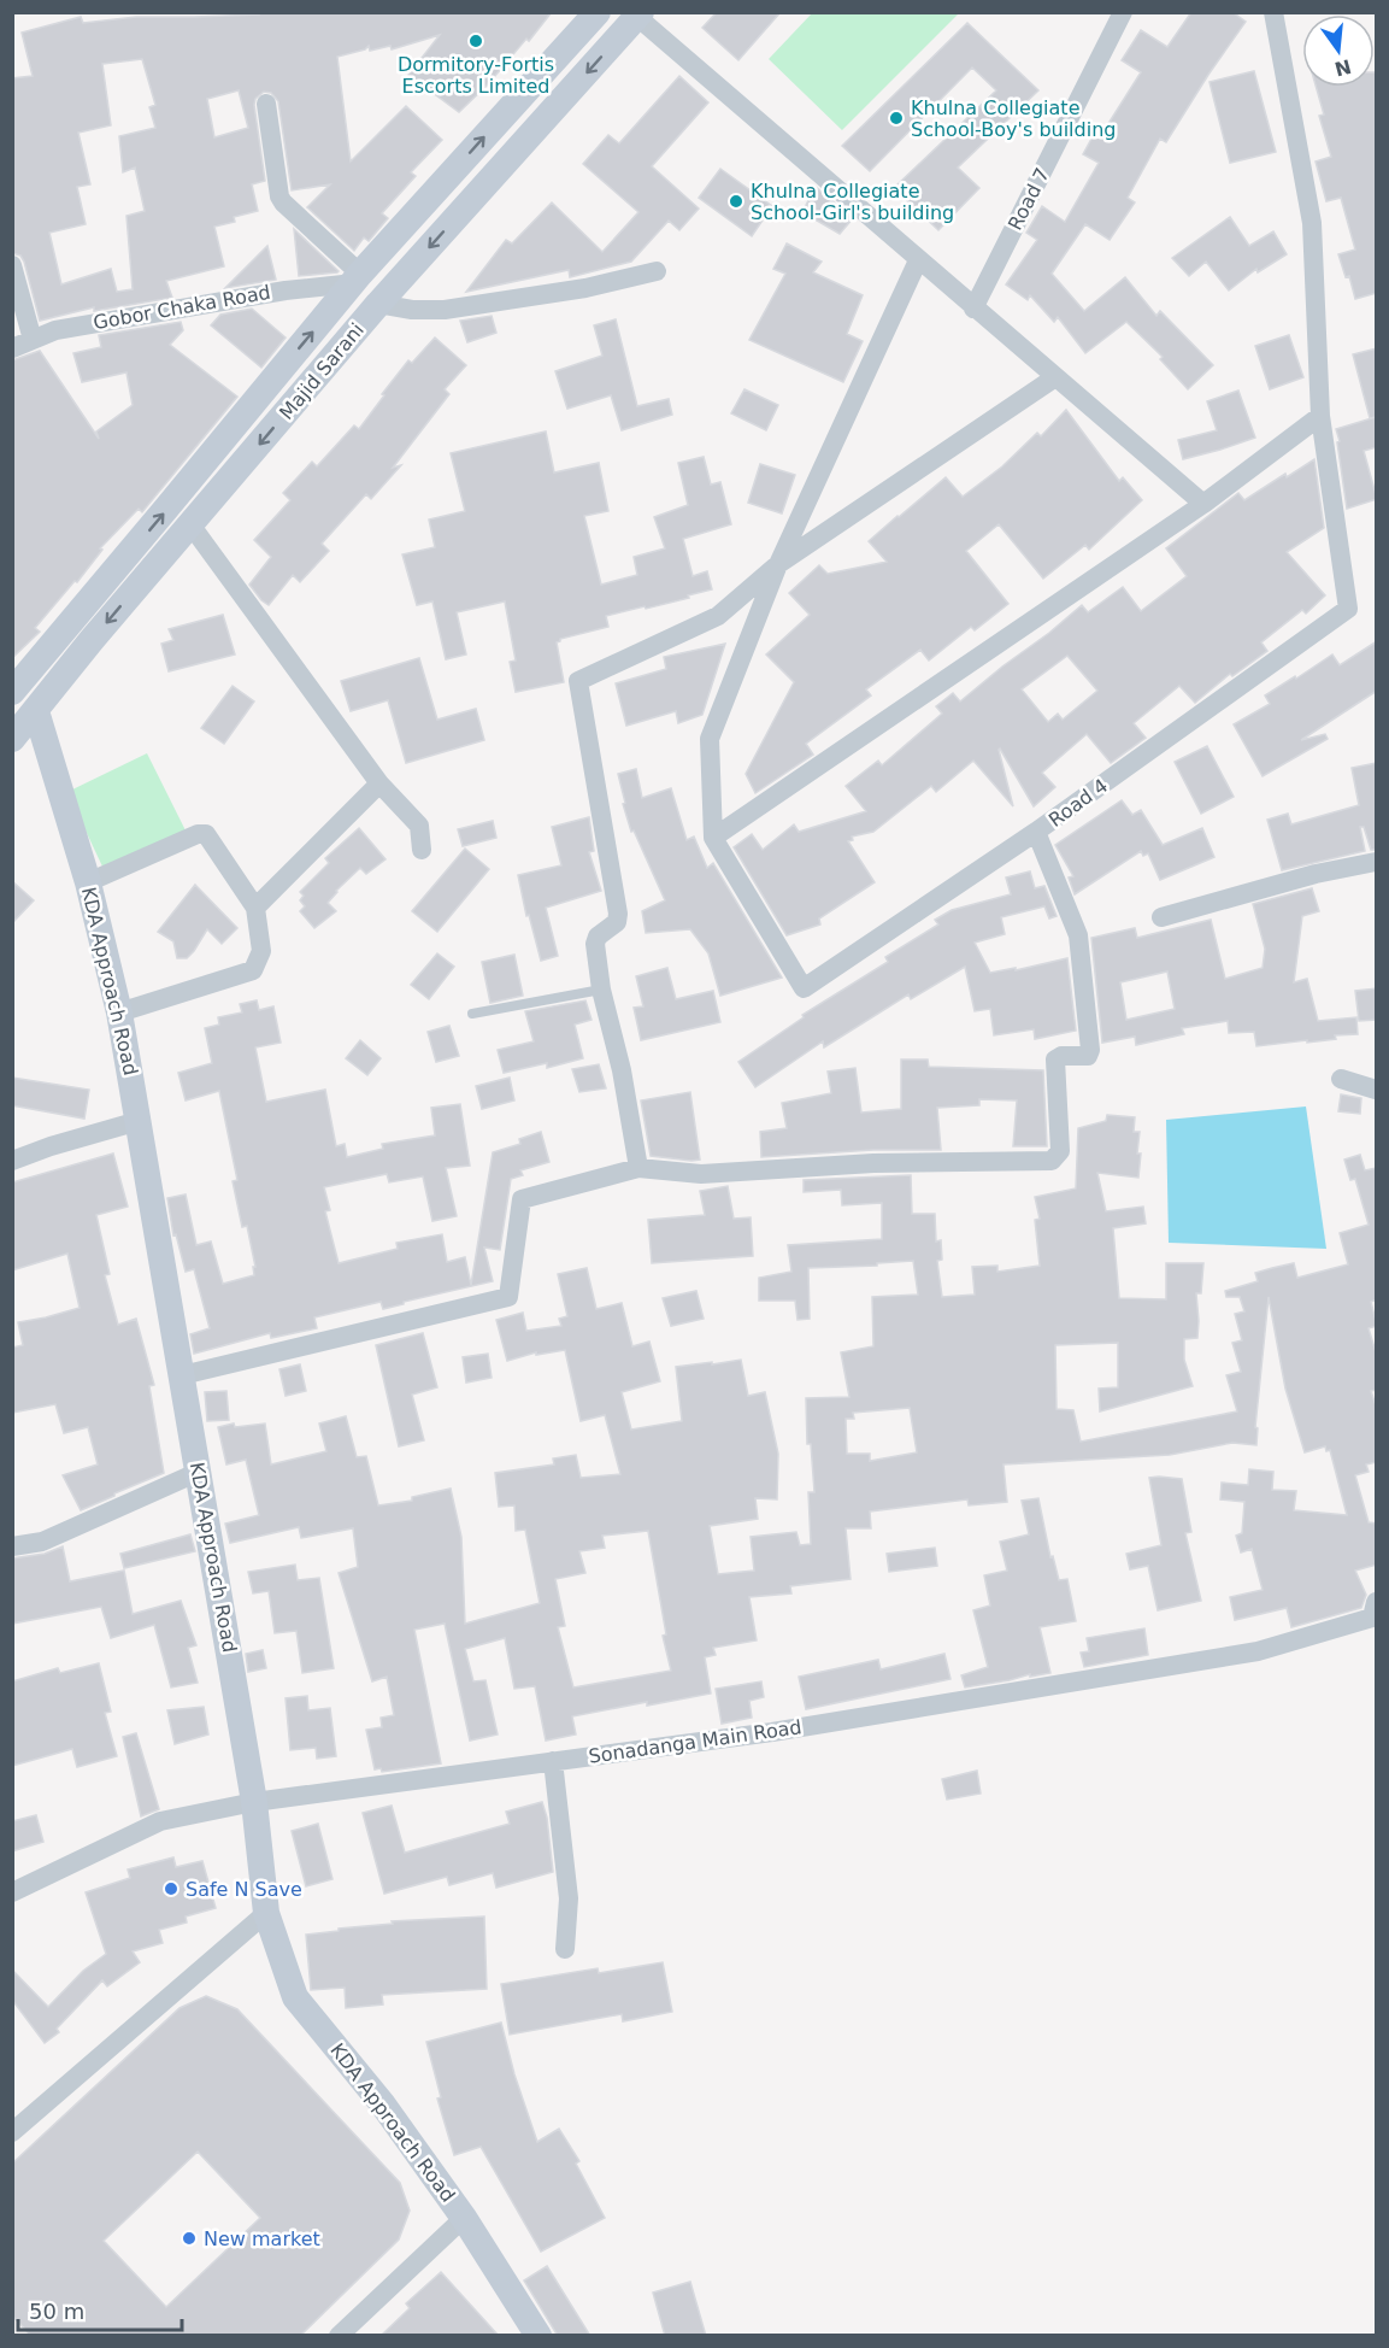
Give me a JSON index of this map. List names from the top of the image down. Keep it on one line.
{"streets":{"main road":["Majid Sarani","KDA Approach Road"],"street":["Road 7","Gobor Chaka Road","Road 4","Sonadanga Main Road"]},"crossings":[["Gobor Chaka Road","Majid Sarani"],["Majid Sarani","KDA Approach Road"],["KDA Approach Road","Sonadanga Main Road"]],"places":["Dormitory-Fortis Escorts Limited","Khulna Collegiate School-Boy's building","Khulna Collegiate School-Girl's building","Safe N Save","New market"],"scale_bar":"50 m","north":"bottom"}
